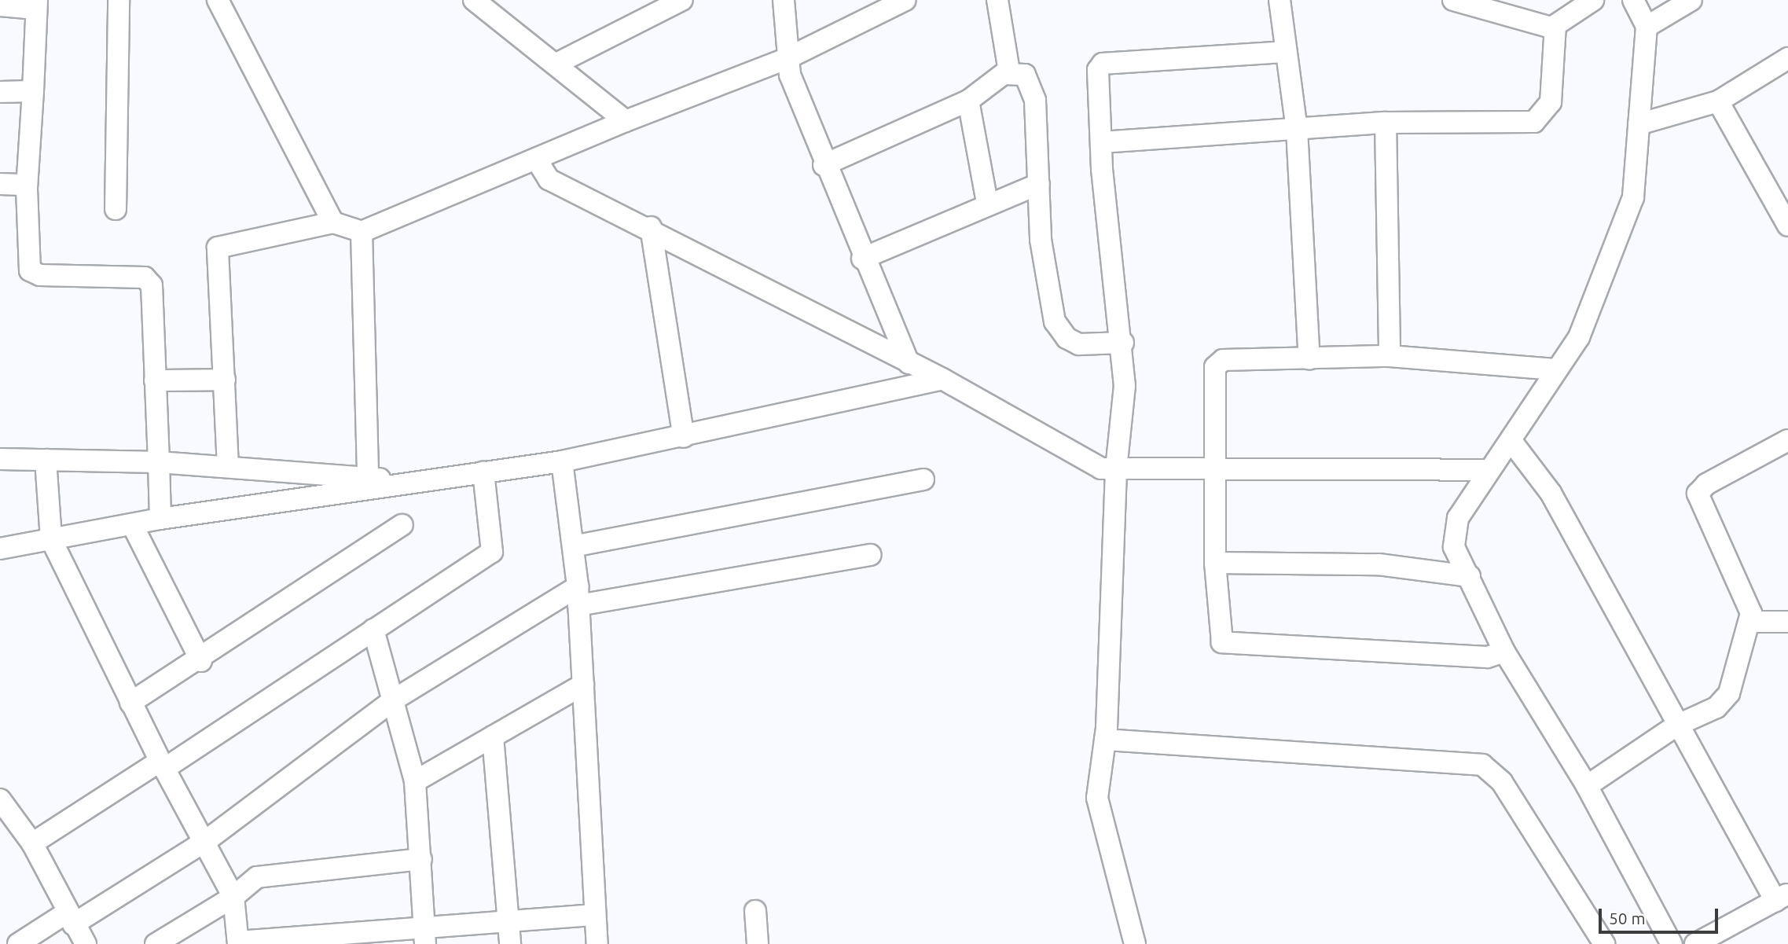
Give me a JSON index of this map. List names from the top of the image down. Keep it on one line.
{"scale_bar":"50 m"}
